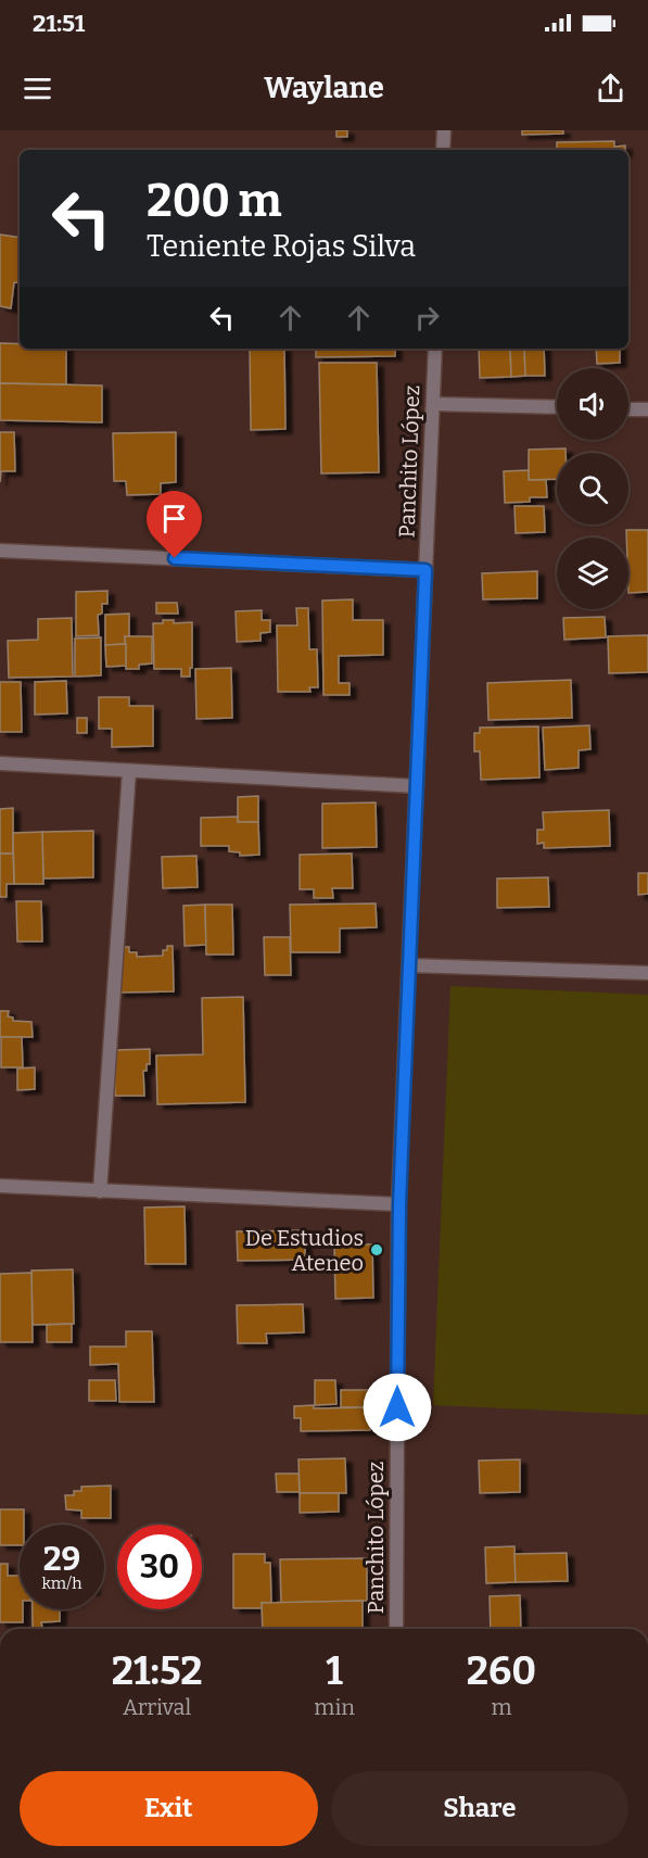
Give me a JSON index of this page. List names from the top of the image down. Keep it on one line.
{"streets":{"street":["Panchito López"]},"places":["De Estudios Ateneo"],"page":{"status":"21:51","header":"Waylane","turn":["200 m","Teniente Rojas Silva"],"speed":"29 km/h","limit":"30","eta":["21:52","Arrival","1","min","260","m"],"buttons":["Exit","Share"]}}
